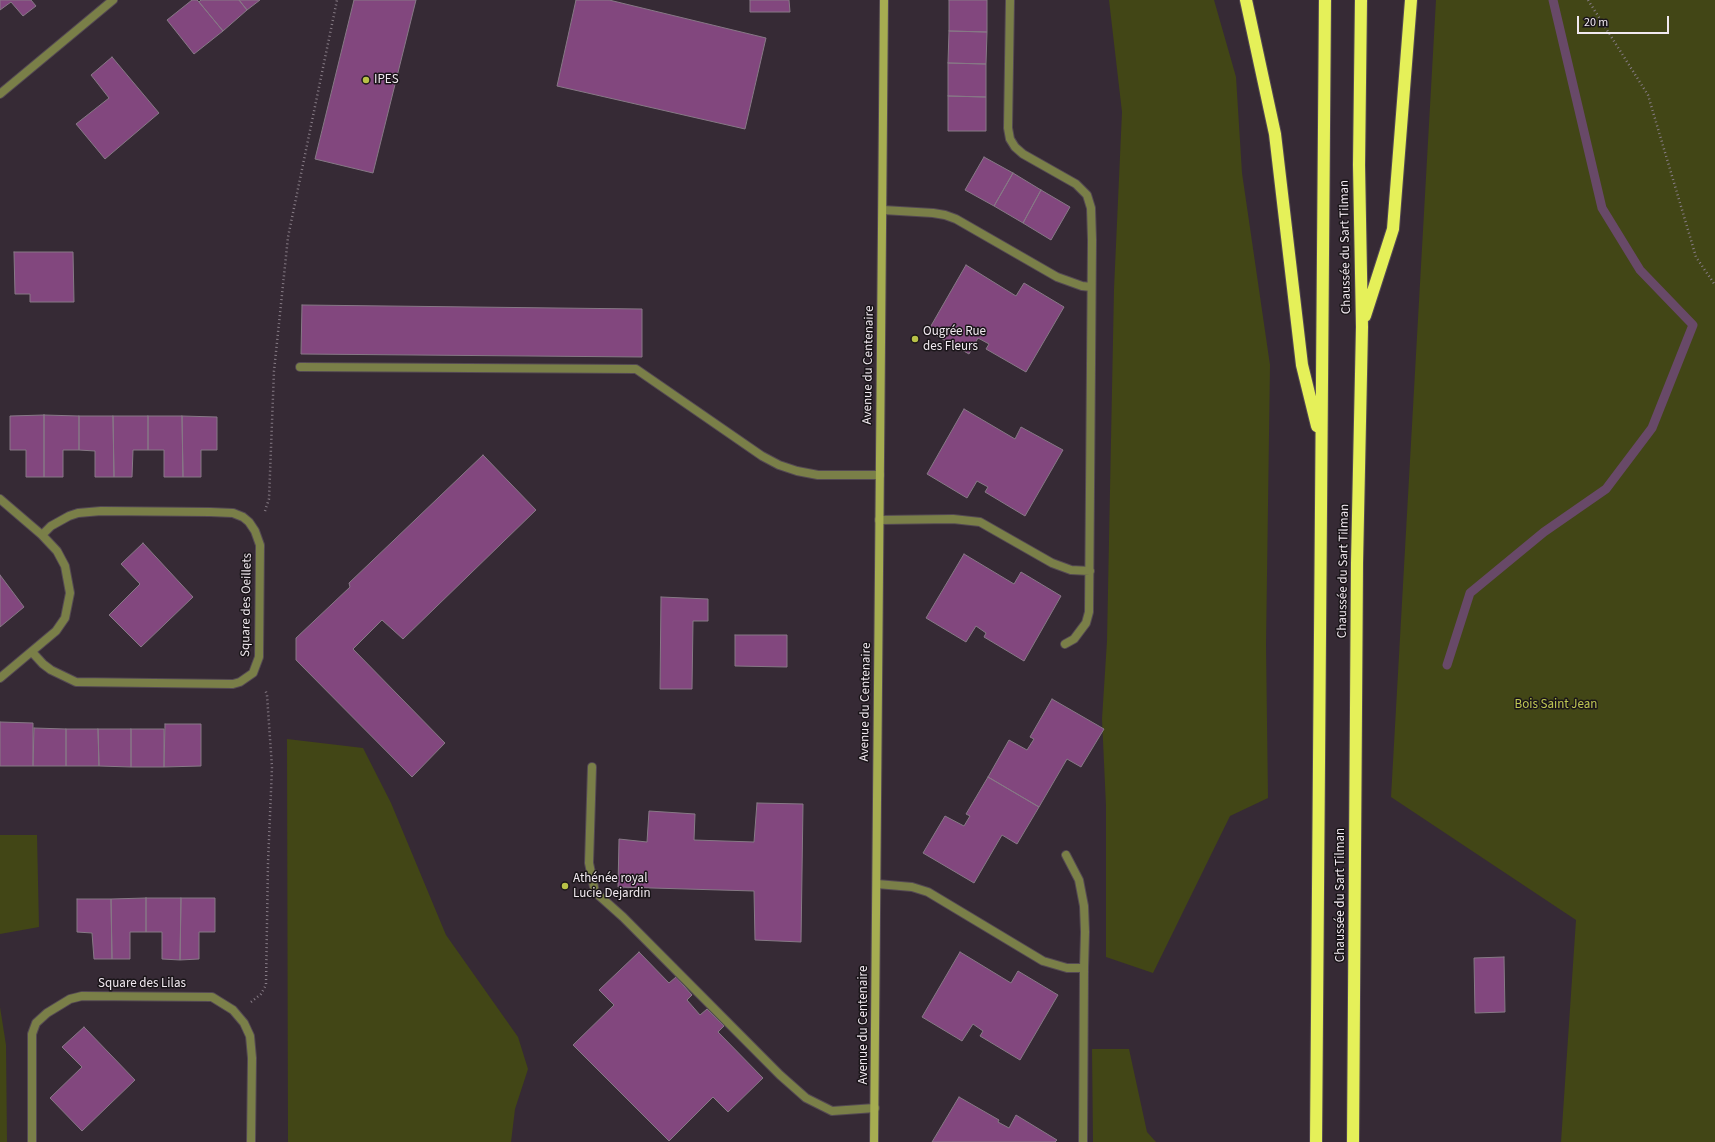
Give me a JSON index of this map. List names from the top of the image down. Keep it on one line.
{"streets":{"highway":["Chaussée du Sart Tilman"],"street":["Avenue du Centenaire","Square des Oeillets","Square des Lilas"]},"parks":["Bois Saint Jean"],"places":["IPES","Ougrée Rue des Fleurs","Athénée royal Lucie Dejardin"],"scale_bar":"20 m"}
